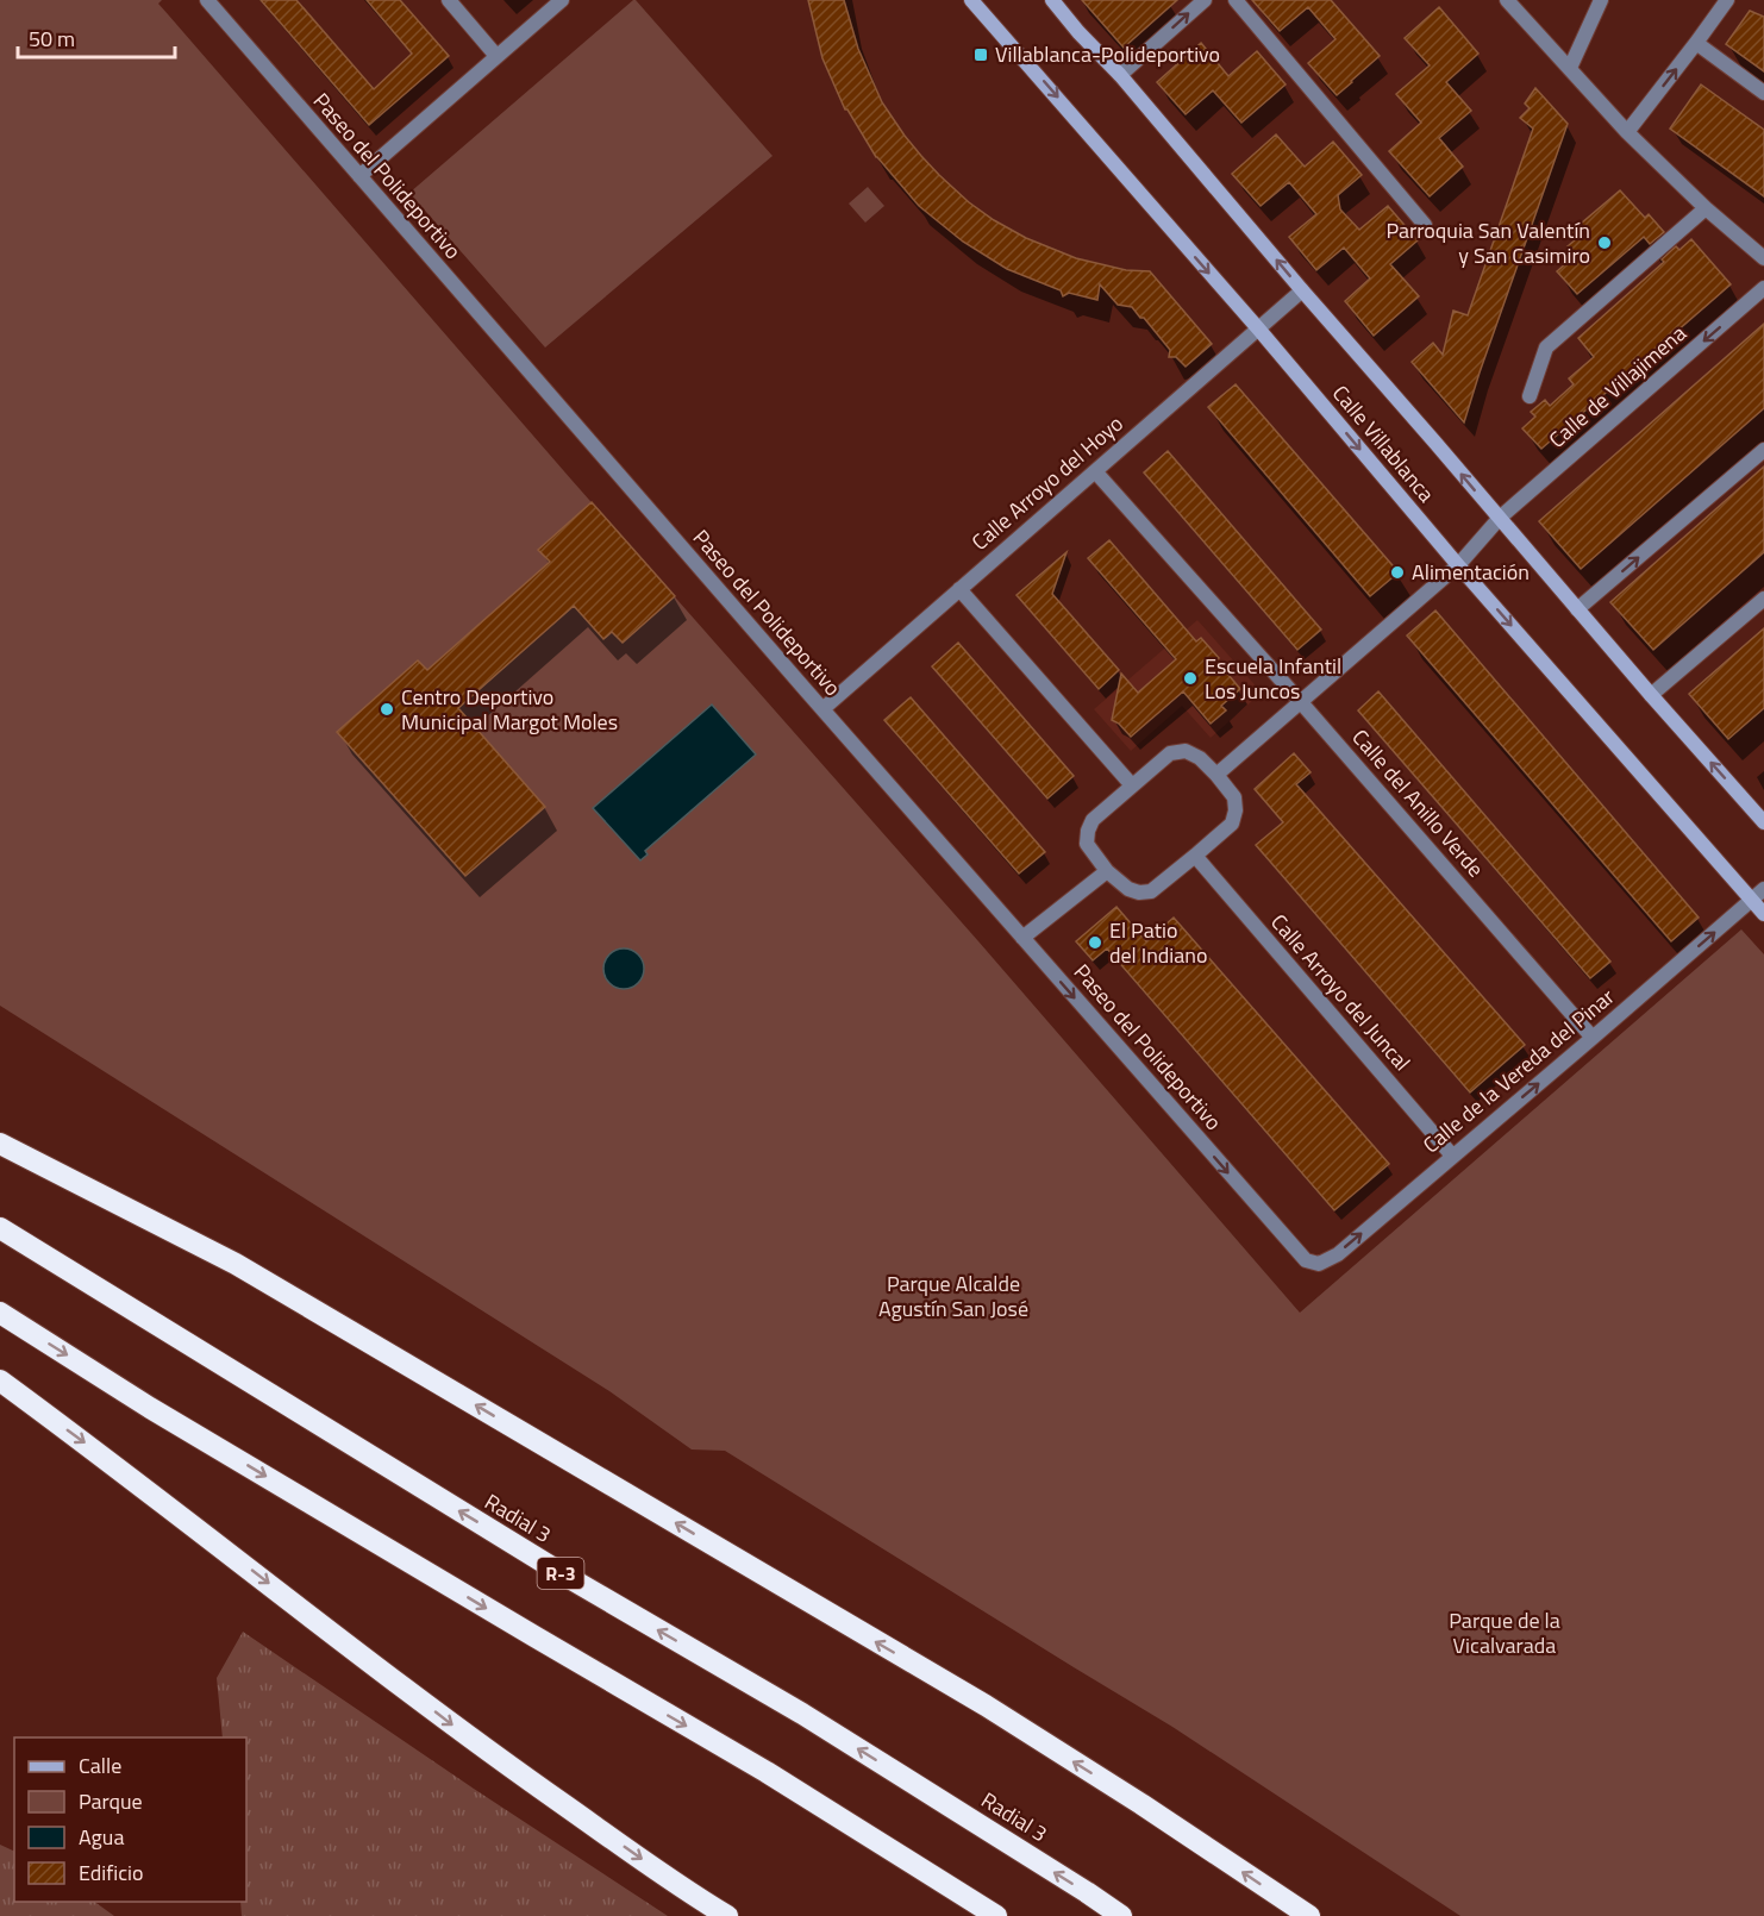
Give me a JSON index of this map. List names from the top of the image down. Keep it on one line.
{"streets":{"highway":["Radial 3","R-3"],"main road":["Calle Villablanca"],"street":["Paseo del Polideportivo","Calle de Villajimena","Calle Arroyo del Hoyo","Calle del Anillo Verde","Calle Arroyo del Juncal","Calle de la Vereda del Pinar"]},"crossings":[["Paseo del Polideportivo","Calle Arroyo del Hoyo"],["Paseo del Polideportivo","Calle de la Vereda del Pinar"],["Calle de Villajimena","Calle Villablanca"],["Calle de Villajimena","Calle del Anillo Verde"],["Calle de Villajimena","Calle Arroyo del Juncal"],["Calle Villablanca","Calle Arroyo del Hoyo"],["Calle Villablanca","Calle de la Vereda del Pinar"],["Calle Arroyo del Hoyo","Calle del Anillo Verde"],["Calle del Anillo Verde","Calle de la Vereda del Pinar"],["Calle Arroyo del Juncal","Calle de la Vereda del Pinar"]],"one_way":["Calle de la Vereda del Pinar"],"parks":["Parque Alcalde Agustín San José","Parque de la Vicalvarada"],"places":{"transit":["Villablanca-Polideportivo"],"other":["Parroquia San Valentín y San Casimiro","Alimentación","Escuela Infantil Los Juncos","Centro Deportivo Municipal Margot Moles","El Patio del Indiano"]},"legend":["Calle","Parque","Agua","Edificio"],"scale_bar":"50 m"}
